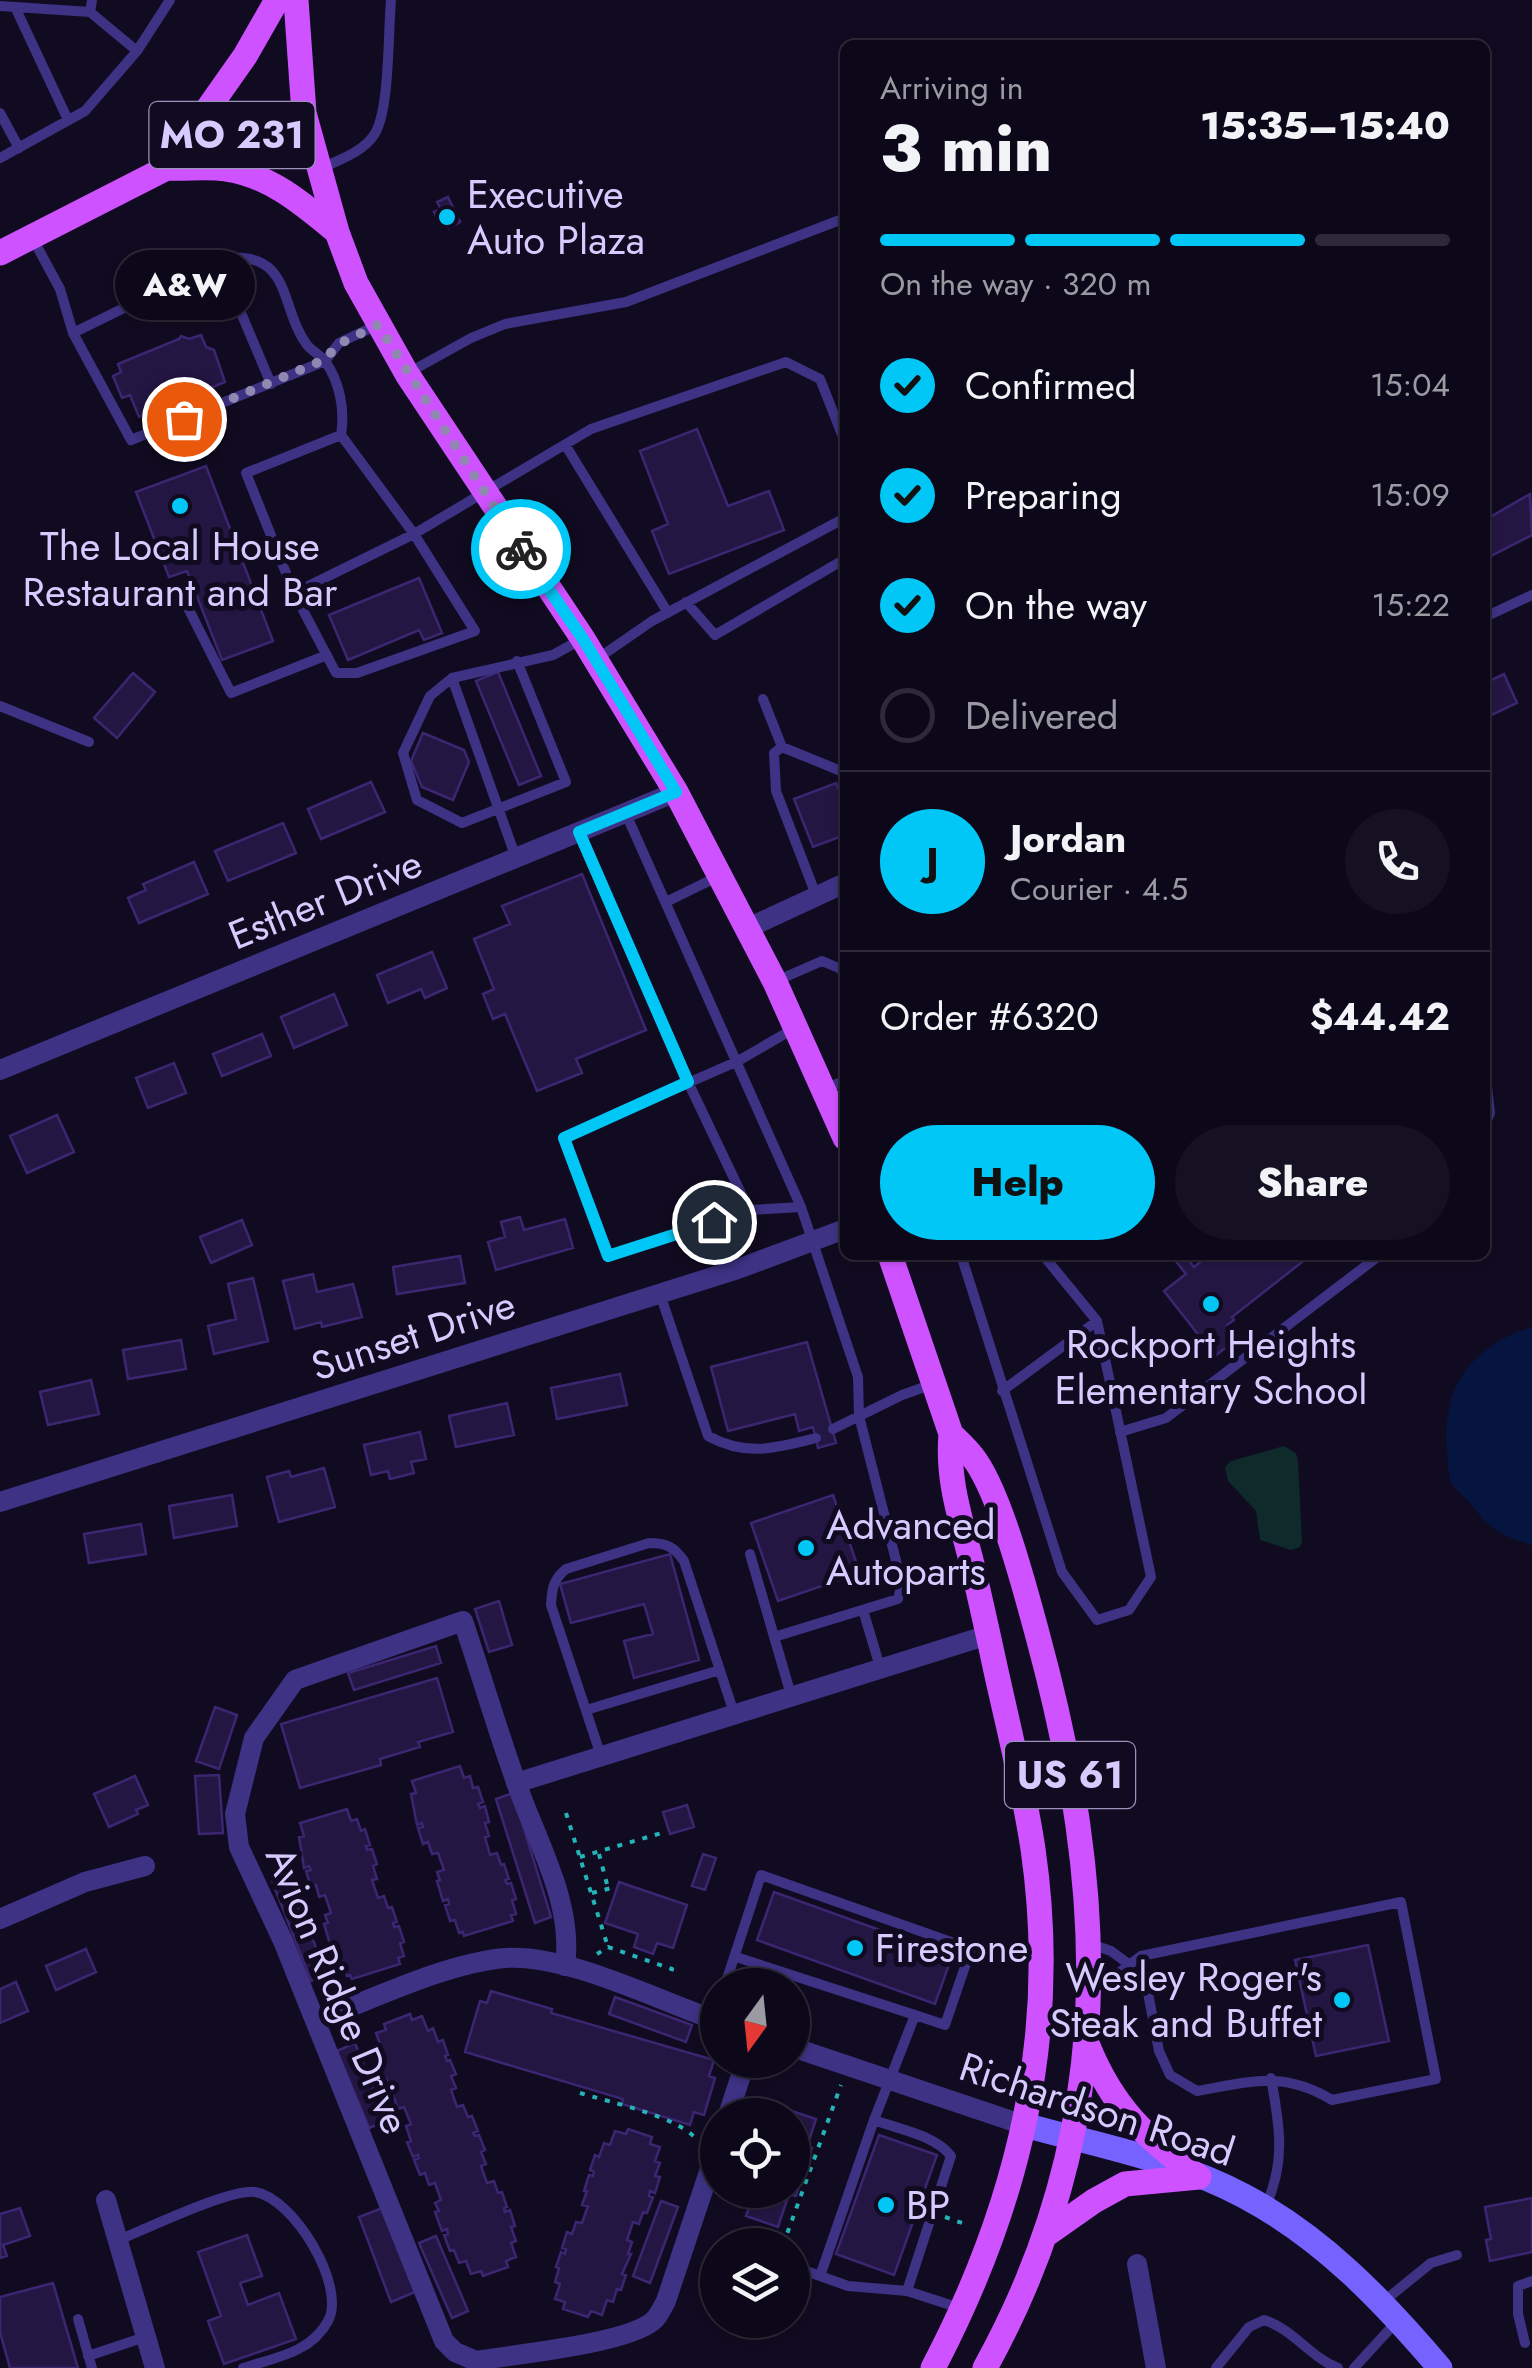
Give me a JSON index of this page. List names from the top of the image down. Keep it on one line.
{"streets":{"main road":["MO 231","US 61","Richardson Road"],"street":["Esther Drive","Sunset Drive","Avion Ridge Drive"]},"crossings":[["US 61","Richardson Road"]],"places":["Executive Auto Plaza","A&W","The Local House Restaurant and Bar","Rockport Heights Elementary School","Advanced Autoparts","Firestone","Wesley Roger's Steak and Buffet","BP"],"north":"bottom","page":{"heading":["3 min","Arriving in","15:35–15:40"],"panel":["Jordan","Courier · 4.5","Order #6320","$44.42"],"bar":"On the way · 320 m","bubble":"A&W","list":[["Confirmed","15:04"],["Preparing","15:09"],["On the way","15:22"],"Delivered"],"round":"J","buttons":["Help","Share"]}}
